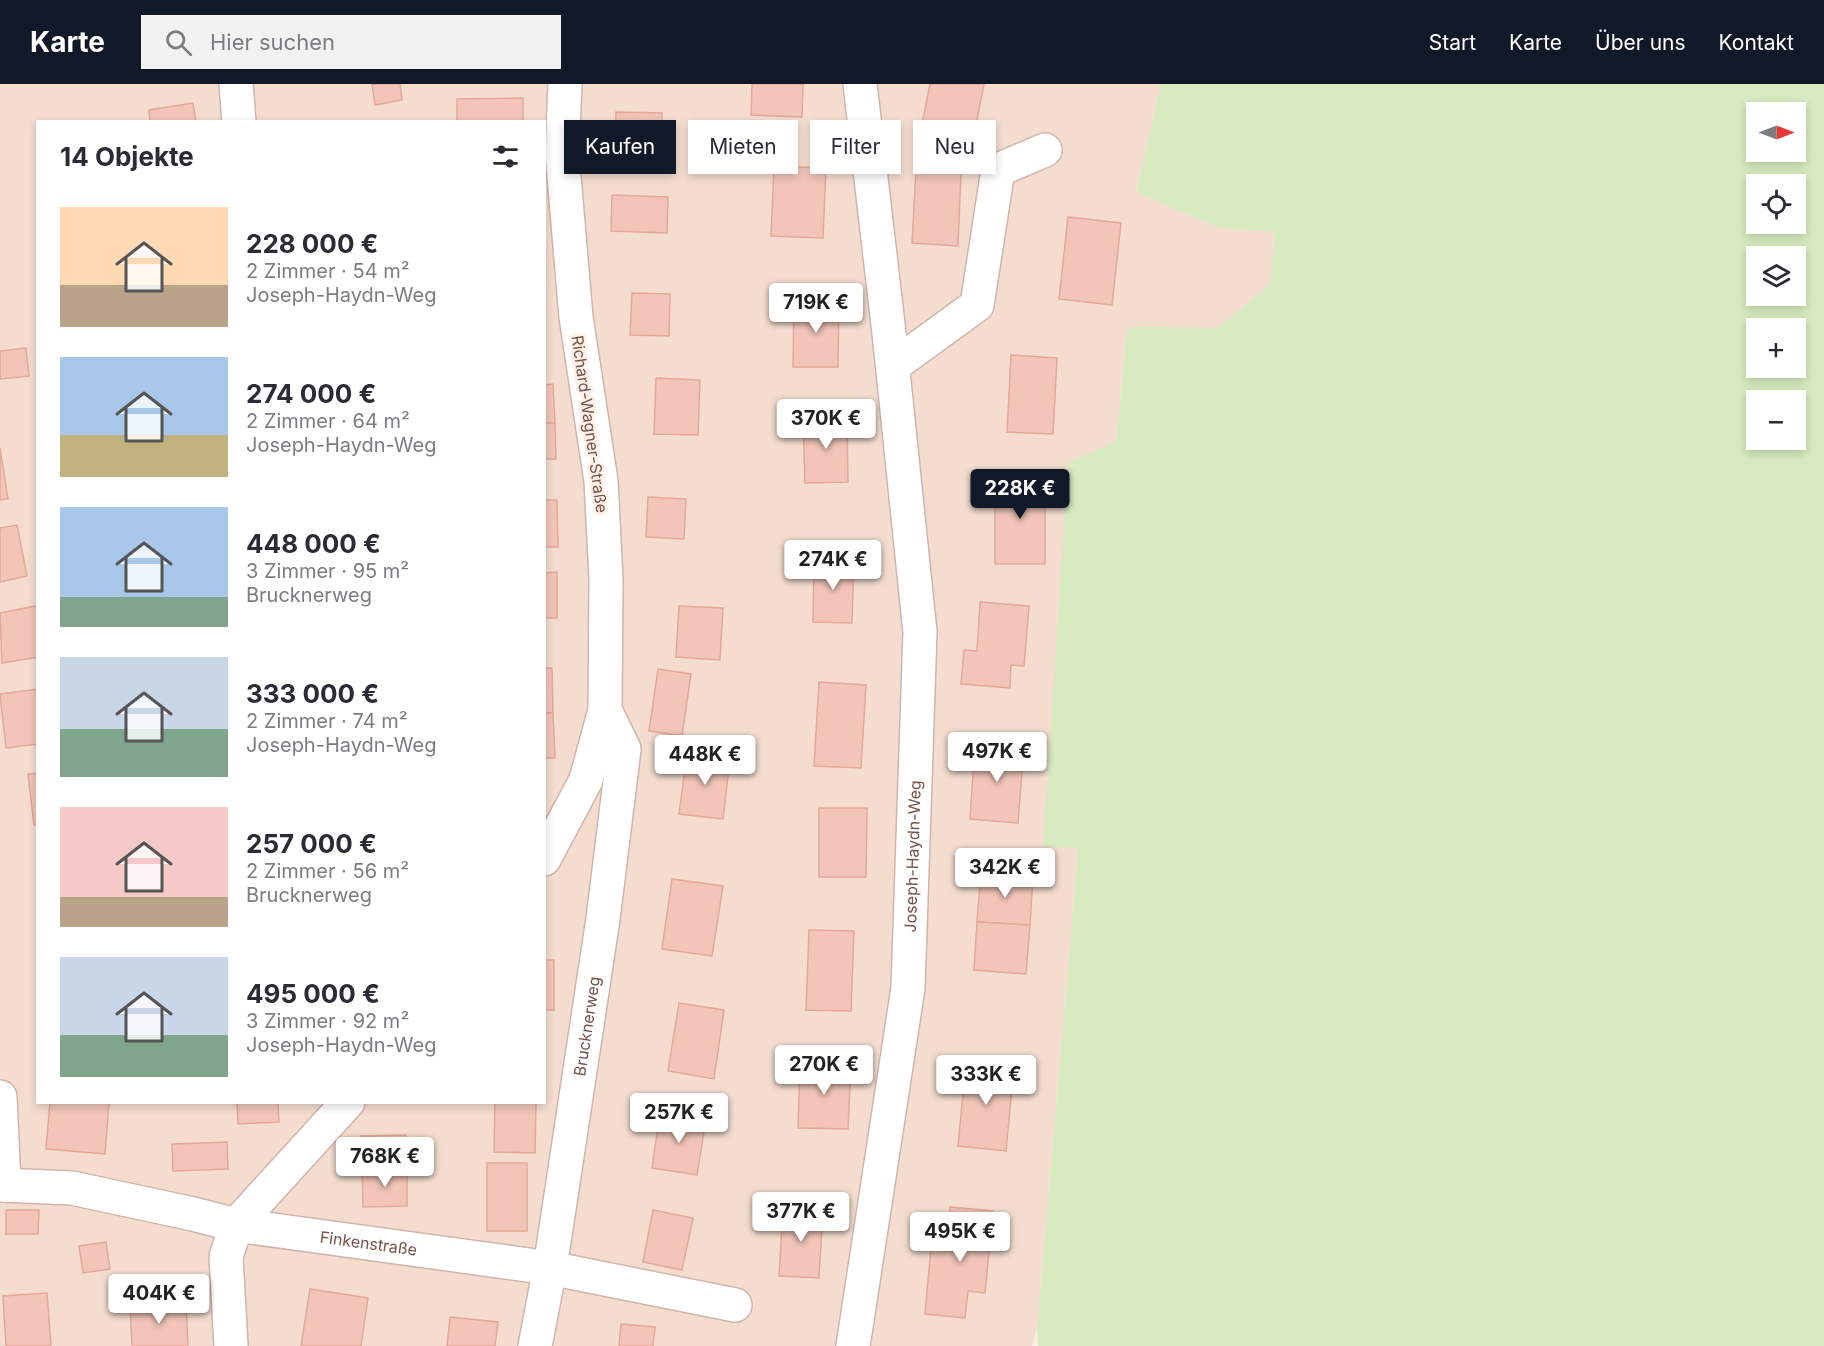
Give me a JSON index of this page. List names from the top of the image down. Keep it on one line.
{"streets":{"street":["Richard-Wagner-Straße","Joseph-Haydn-Weg","Brucknerweg","Finkenstraße"]},"crossings":[["Richard-Wagner-Straße","Brucknerweg"],["Brucknerweg","Finkenstraße"]],"north":"right","page":{"header":"Karte","search":"Hier suchen","nav":["Start","Karte","Über uns","Kontakt"],"map_buttons":["+","−"],"chip":["Kaufen","Mieten","Filter","Neu"],"heading":"14 Objekte","list":[{"name":"228 000 €","note":"2 Zimmer · 54 m² · Joseph-Haydn-Weg"},{"name":"274 000 €","note":"2 Zimmer · 64 m² · Joseph-Haydn-Weg"},{"name":"448 000 €","note":"3 Zimmer · 95 m² · Brucknerweg"},{"name":"333 000 €","note":"2 Zimmer · 74 m² · Joseph-Haydn-Weg"},{"name":"257 000 €","note":"2 Zimmer · 56 m² · Brucknerweg"},{"name":"495 000 €","note":"3 Zimmer · 92 m² · Joseph-Haydn-Weg"}],"price":["719K €","370K €","228K €","274K €","497K €","448K €","342K €","270K €","333K €","257K €","768K €","377K €","495K €","404K €"]}}
